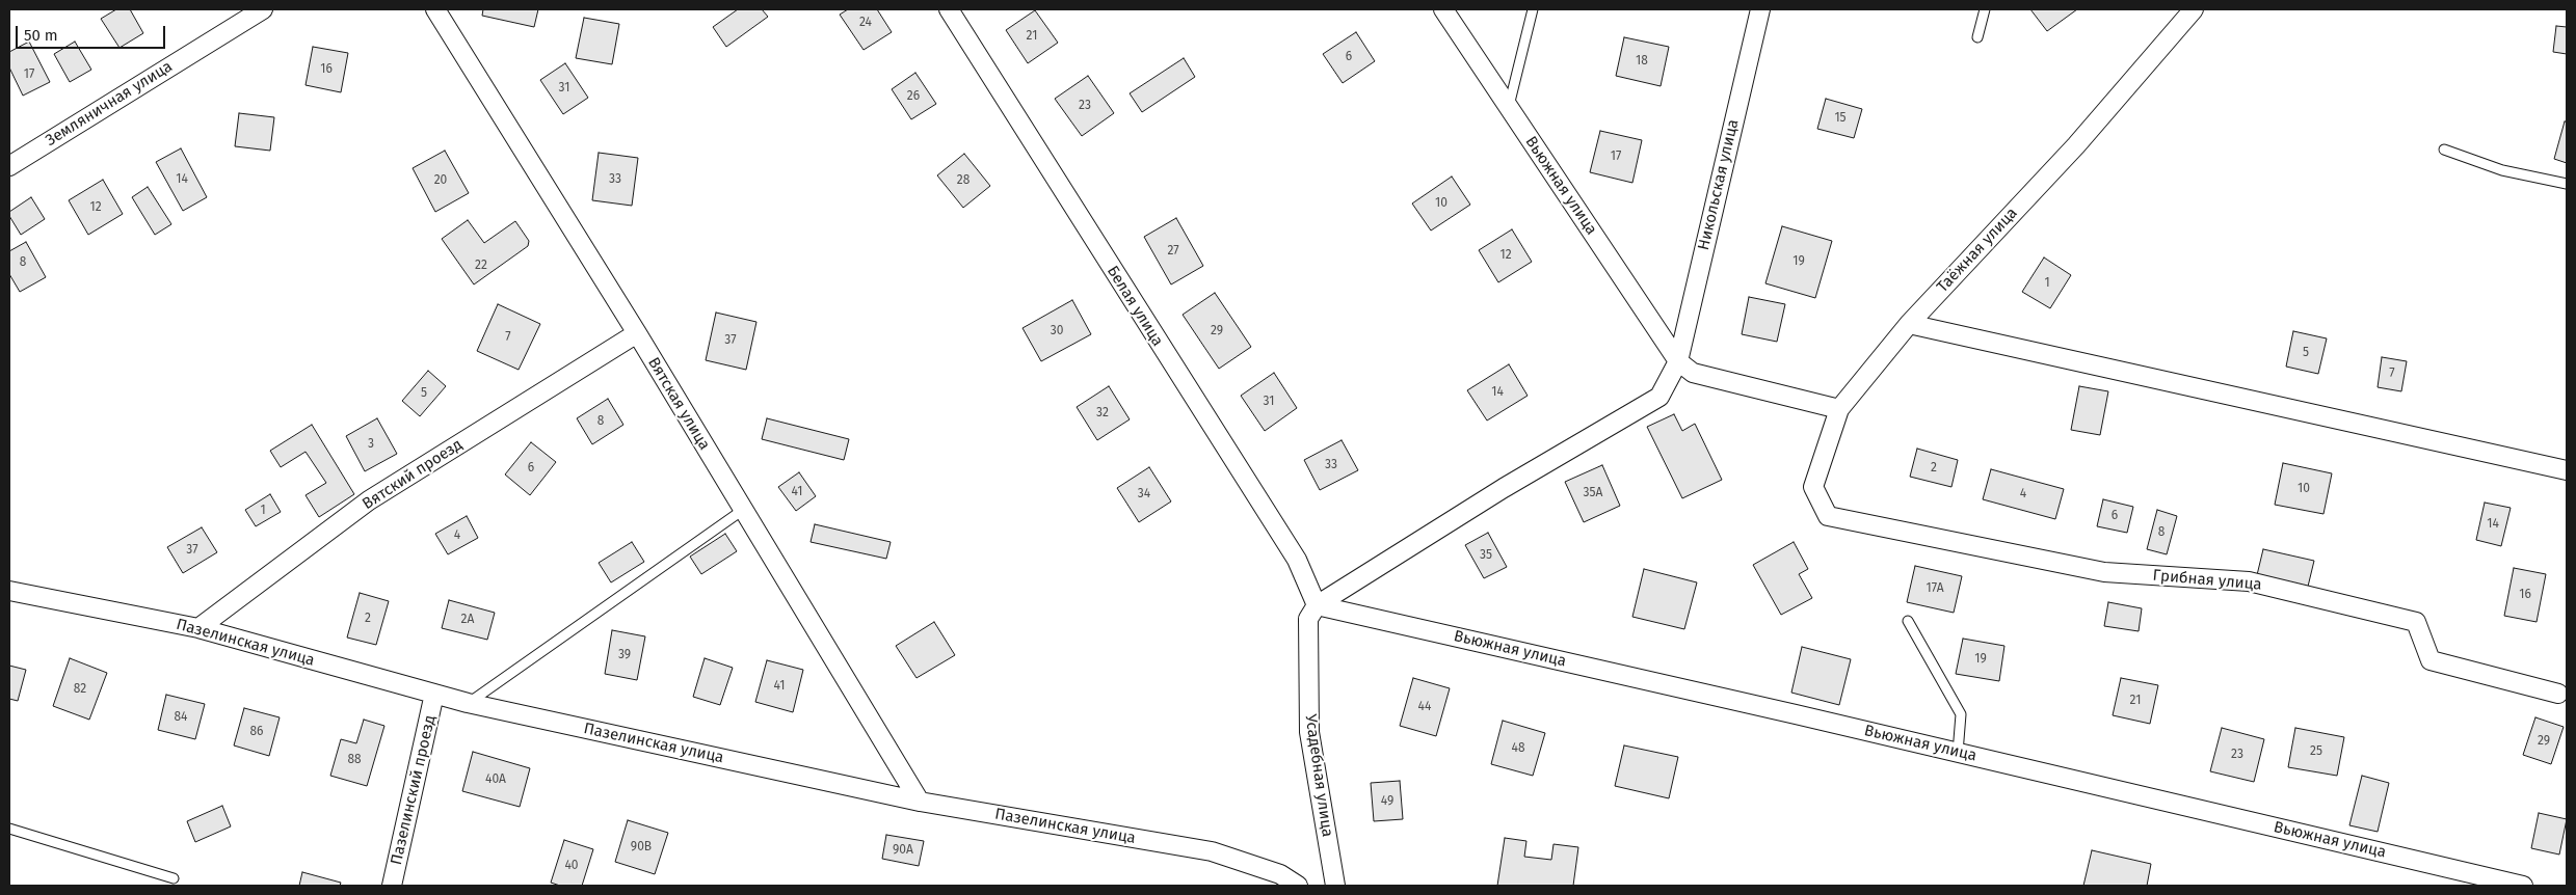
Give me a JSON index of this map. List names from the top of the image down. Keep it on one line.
{"streets":{"street":["Земляничная улица","Никольская улица","Вьюжная улица","Таёжная улица","Белая улица","Вятская улица","Вятский проезд","Грибная улица","Пазелинская улица","Усадебная улица","Пазелинский проезд"]},"crossings":[["Никольская улица","Вьюжная улица"],["Никольская улица","Белая улица"],["Никольская улица","Усадебная улица"],["Вьюжная улица","Белая улица"],["Вьюжная улица","Усадебная улица"],["Таёжная улица","Грибная улица"],["Белая улица","Усадебная улица"],["Вятская улица","Вятский проезд"],["Вятская улица","Пазелинская улица"],["Вятский проезд","Пазелинская улица"],["Пазелинская улица","Пазелинский проезд"]],"house_numbers":["24","21","6","18","16","17","31","26","23","15","17","14","33","20","28","10","12","27","12","19","8","22","1","30","29","7","37","5","7","14","5","31","32","8","3","33","6","2","10","41","35А","34","4","1","6","14","8","4","37","35","17А","16","2","2А","39","19","41","82","21","44","84","86","29","48","25","23","88","40А","49","90В","90А","40"],"scale_bar":"50 m"}
